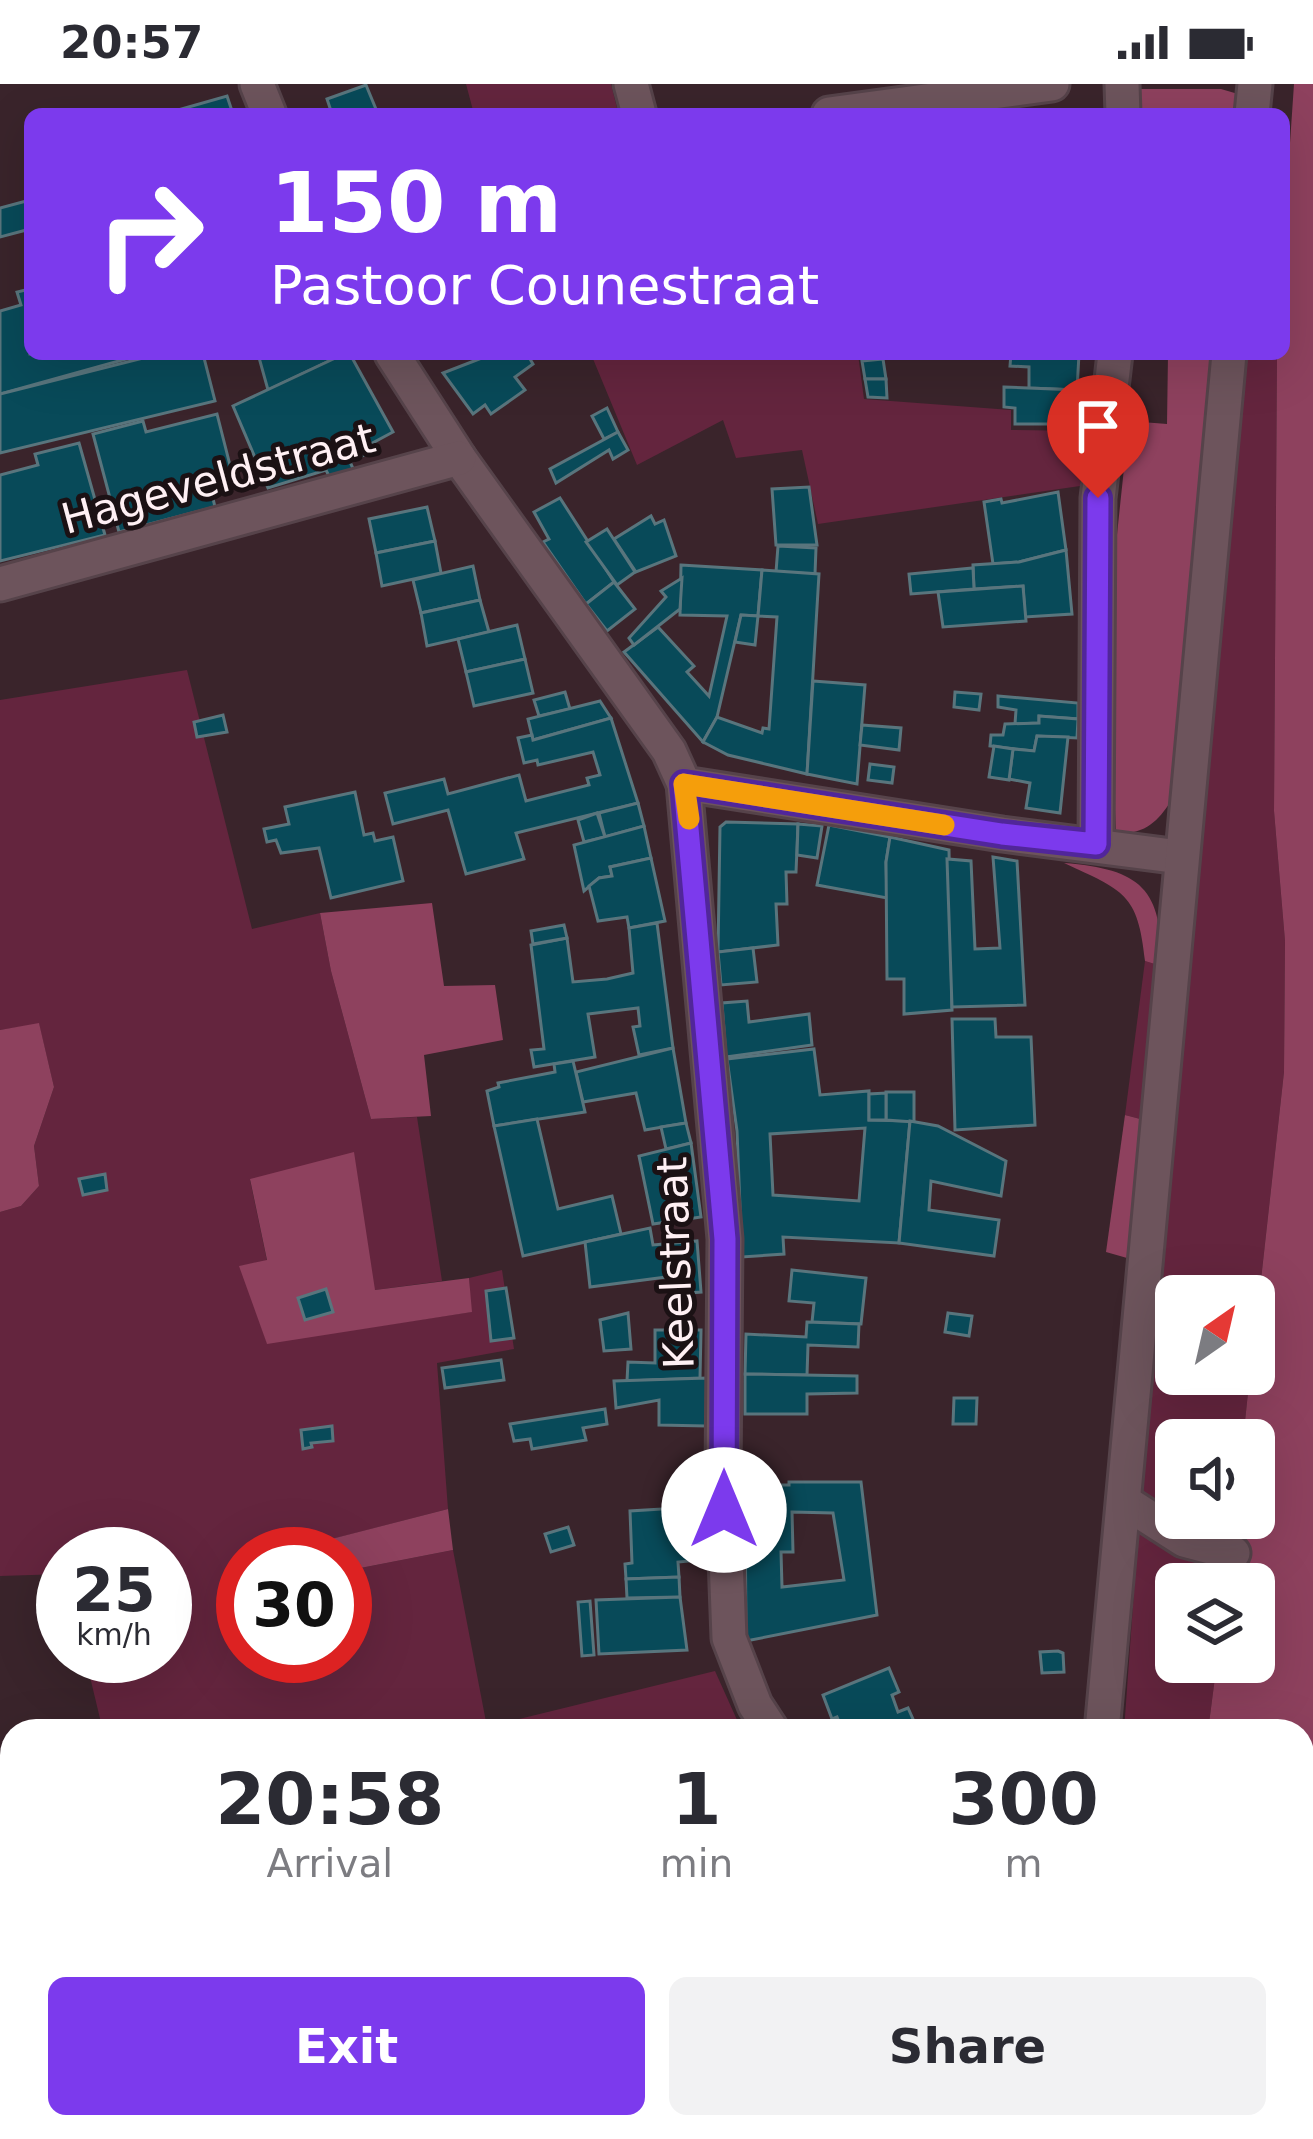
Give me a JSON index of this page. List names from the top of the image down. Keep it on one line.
{"streets":{"street":["Hageveldstraat","Keelstraat"]},"north":"top right","page":{"status":"20:57","turn":["150 m","Pastoor Counestraat"],"speed":"25 km/h","limit":"30","eta":["20:58","Arrival","1","min","300","m"],"buttons":["Exit","Share"]}}
